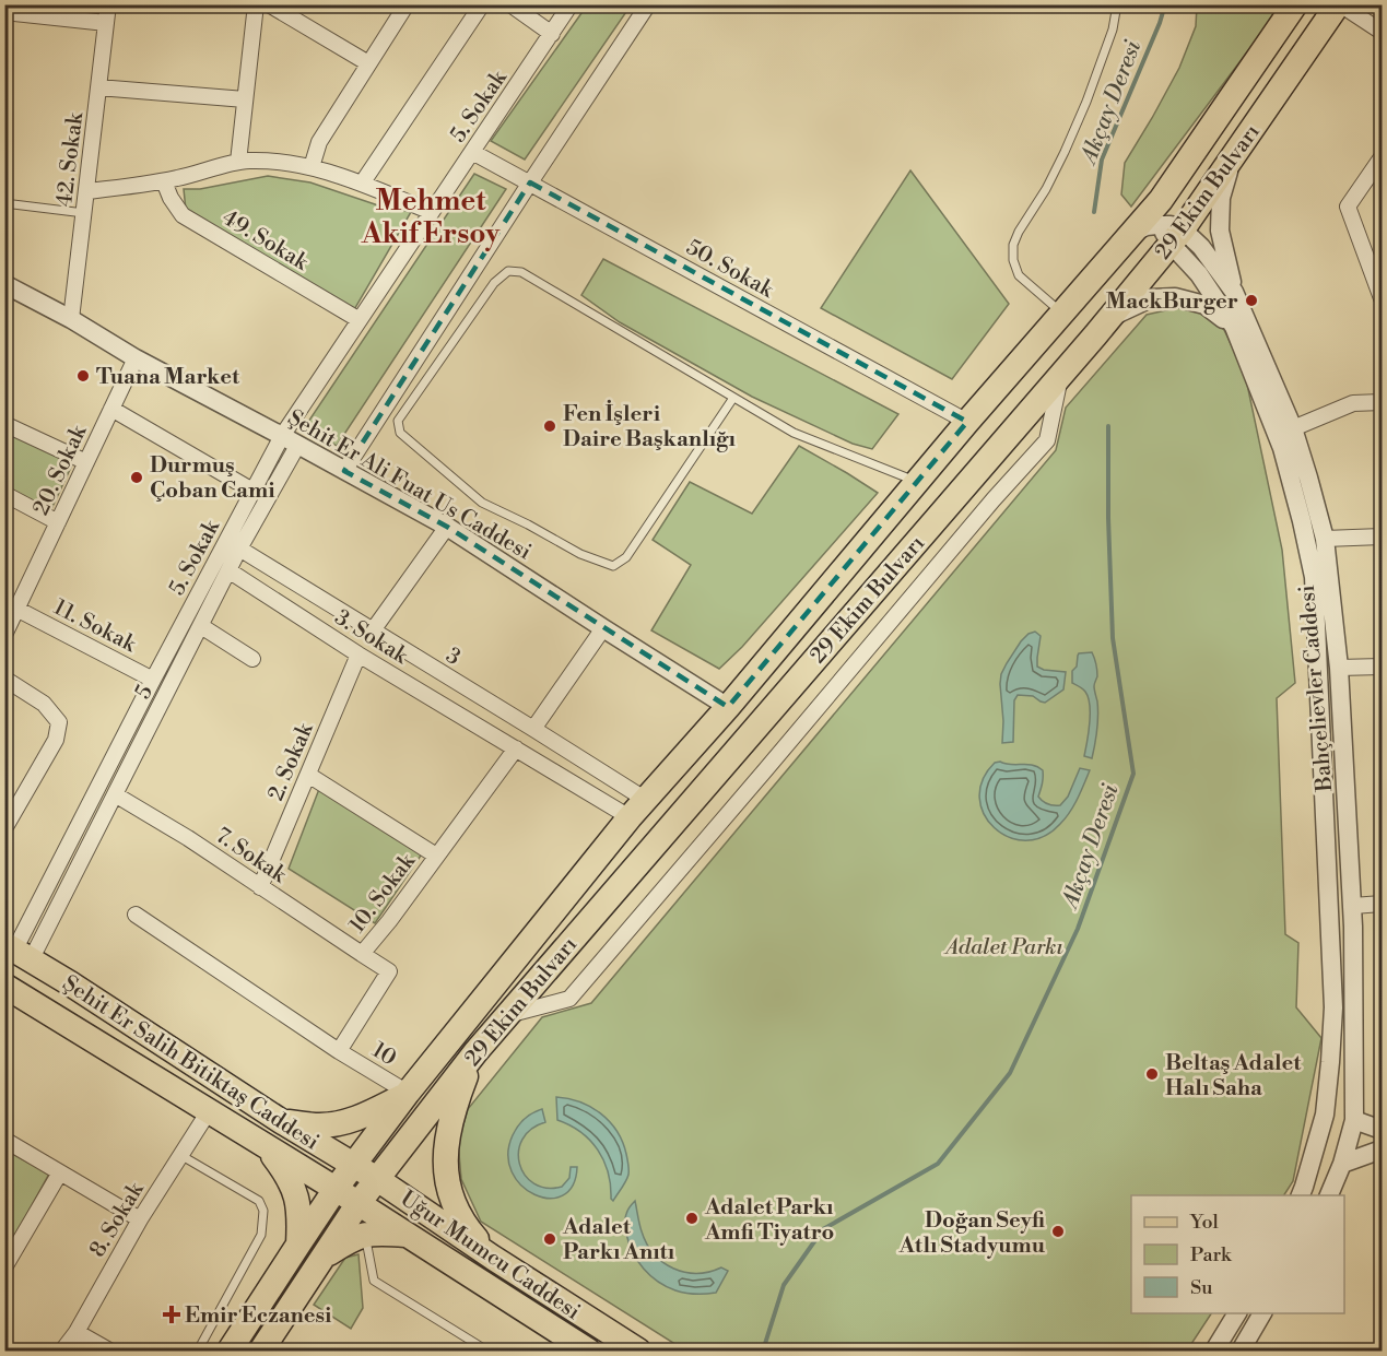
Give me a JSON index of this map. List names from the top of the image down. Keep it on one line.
{"streets":{"main road":["29 Ekim Bulvarı","Şehit Er Salih Bitiktaş Caddesi","Uğur Mumcu Caddesi"],"street":["5. Sokak","42. Sokak","49. Sokak","50. Sokak","20. Sokak","Şehit Er Ali Fuat Us Caddesi","11. Sokak","3. Sokak","3","Bahçelievler Caddesi","5","2. Sokak","7. Sokak","10. Sokak","10","8. Sokak"]},"crossings":[["5. Sokak","49. Sokak"],["5. Sokak","50. Sokak"],["5. Sokak","Şehit Er Ali Fuat Us Caddesi"],["5. Sokak","11. Sokak"],["5. Sokak","5"],["5. Sokak","Şehit Er Salih Bitiktaş Caddesi"],["42. Sokak","Şehit Er Ali Fuat Us Caddesi"],["29 Ekim Bulvarı","50. Sokak"],["29 Ekim Bulvarı","Şehit Er Ali Fuat Us Caddesi"],["29 Ekim Bulvarı","3. Sokak"],["29 Ekim Bulvarı","3"],["29 Ekim Bulvarı","Bahçelievler Caddesi"],["29 Ekim Bulvarı","10"],["29 Ekim Bulvarı","Şehit Er Salih Bitiktaş Caddesi"],["29 Ekim Bulvarı","Uğur Mumcu Caddesi"],["20. Sokak","Şehit Er Ali Fuat Us Caddesi"],["20. Sokak","11. Sokak"],["Şehit Er Ali Fuat Us Caddesi","5"],["3. Sokak","3"],["3. Sokak","5"],["3. Sokak","2. Sokak"],["3. Sokak","10. Sokak"],["3","5"],["5","7. Sokak"],["5","Şehit Er Salih Bitiktaş Caddesi"],["2. Sokak","7. Sokak"],["7. Sokak","10. Sokak"],["10. Sokak","10"],["Şehit Er Salih Bitiktaş Caddesi","8. Sokak"],["Şehit Er Salih Bitiktaş Caddesi","Uğur Mumcu Caddesi"]],"districts":["Mehmet Akif Ersoy"],"water":["Akçay Deresi"],"parks":["Adalet Parkı"],"places":{"other":["MackBurger","Tuana Market","Fen İşleri Daire Başkanlığı","Durmuş Çoban Cami","Beltaş Adalet Halı Saha","Adalet Parkı Amfi Tiyatro","Doğan Seyfi Atlı Stadyumu","Adalet Parkı Anıtı"],"health":["Emir Eczanesi"]},"legend":["Yol","Park","Su"]}
